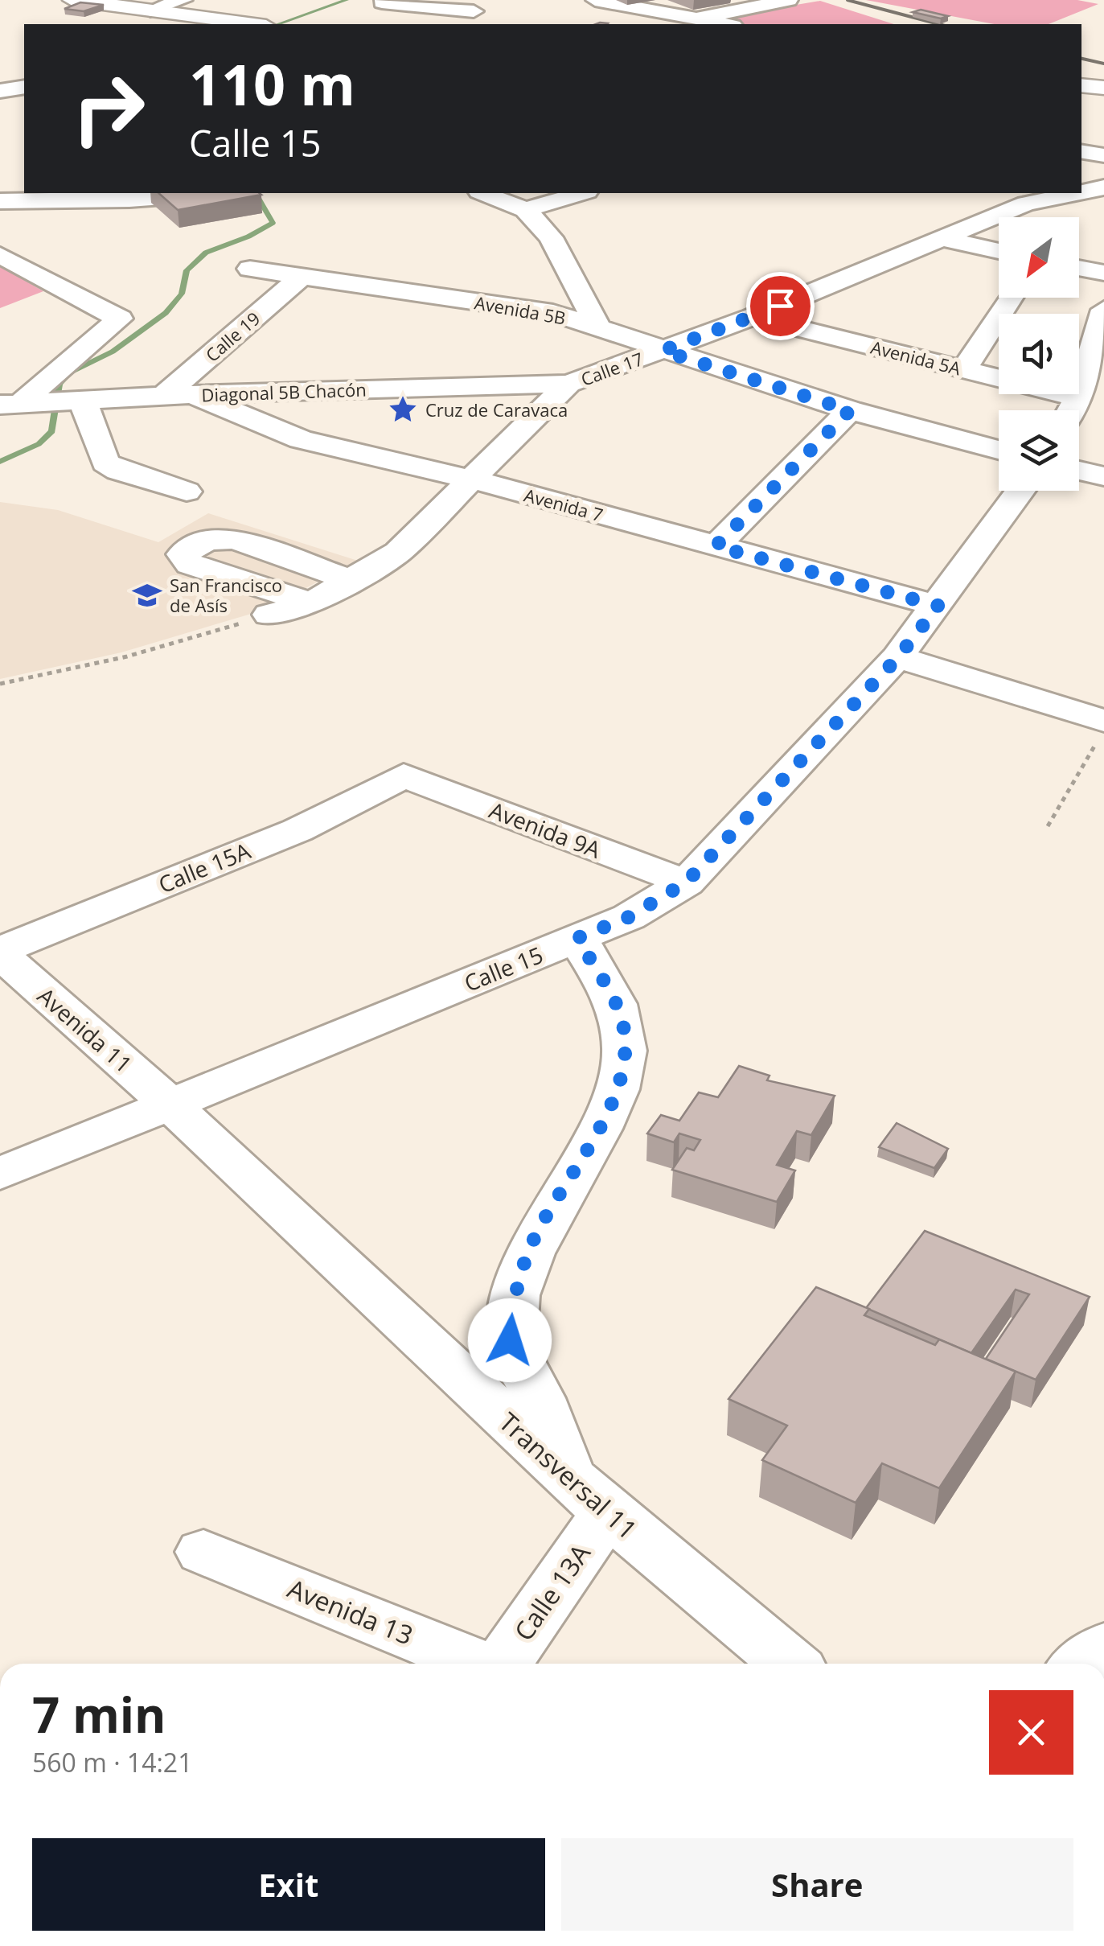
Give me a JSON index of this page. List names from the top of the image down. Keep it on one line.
{"streets":{"street":["Avenida 5B","Calle 19","Avenida 5A","Calle 17","Diagonal 5B Chacón","Avenida 7","Avenida 9A","Calle 15A","Calle 15","Avenida 11","Transversal 11","Calle 13A","Avenida 13"]},"crossings":[["Avenida 5B","Calle 19"],["Avenida 5B","Calle 17"],["Calle 19","Diagonal 5B Chacón"],["Calle 19","Avenida 7"],["Avenida 5A","Calle 17"],["Calle 17","Diagonal 5B Chacón"],["Calle 17","Avenida 7"],["Diagonal 5B Chacón","Avenida 7"],["Avenida 7","Calle 15"],["Avenida 9A","Calle 15A"],["Avenida 9A","Calle 15"],["Calle 15A","Avenida 11"],["Calle 15","Avenida 11"],["Calle 15","Transversal 11"],["Avenida 11","Transversal 11"],["Transversal 11","Calle 13A"]],"places":{"place":["Cruz de Caravaca"],"school or university":["San Francisco de Asís"]},"north":"bottom left","page":{"turn":["110 m","Calle 15"],"heading":["7 min","560 m · 14:21"],"buttons":["Exit","Share"]}}
